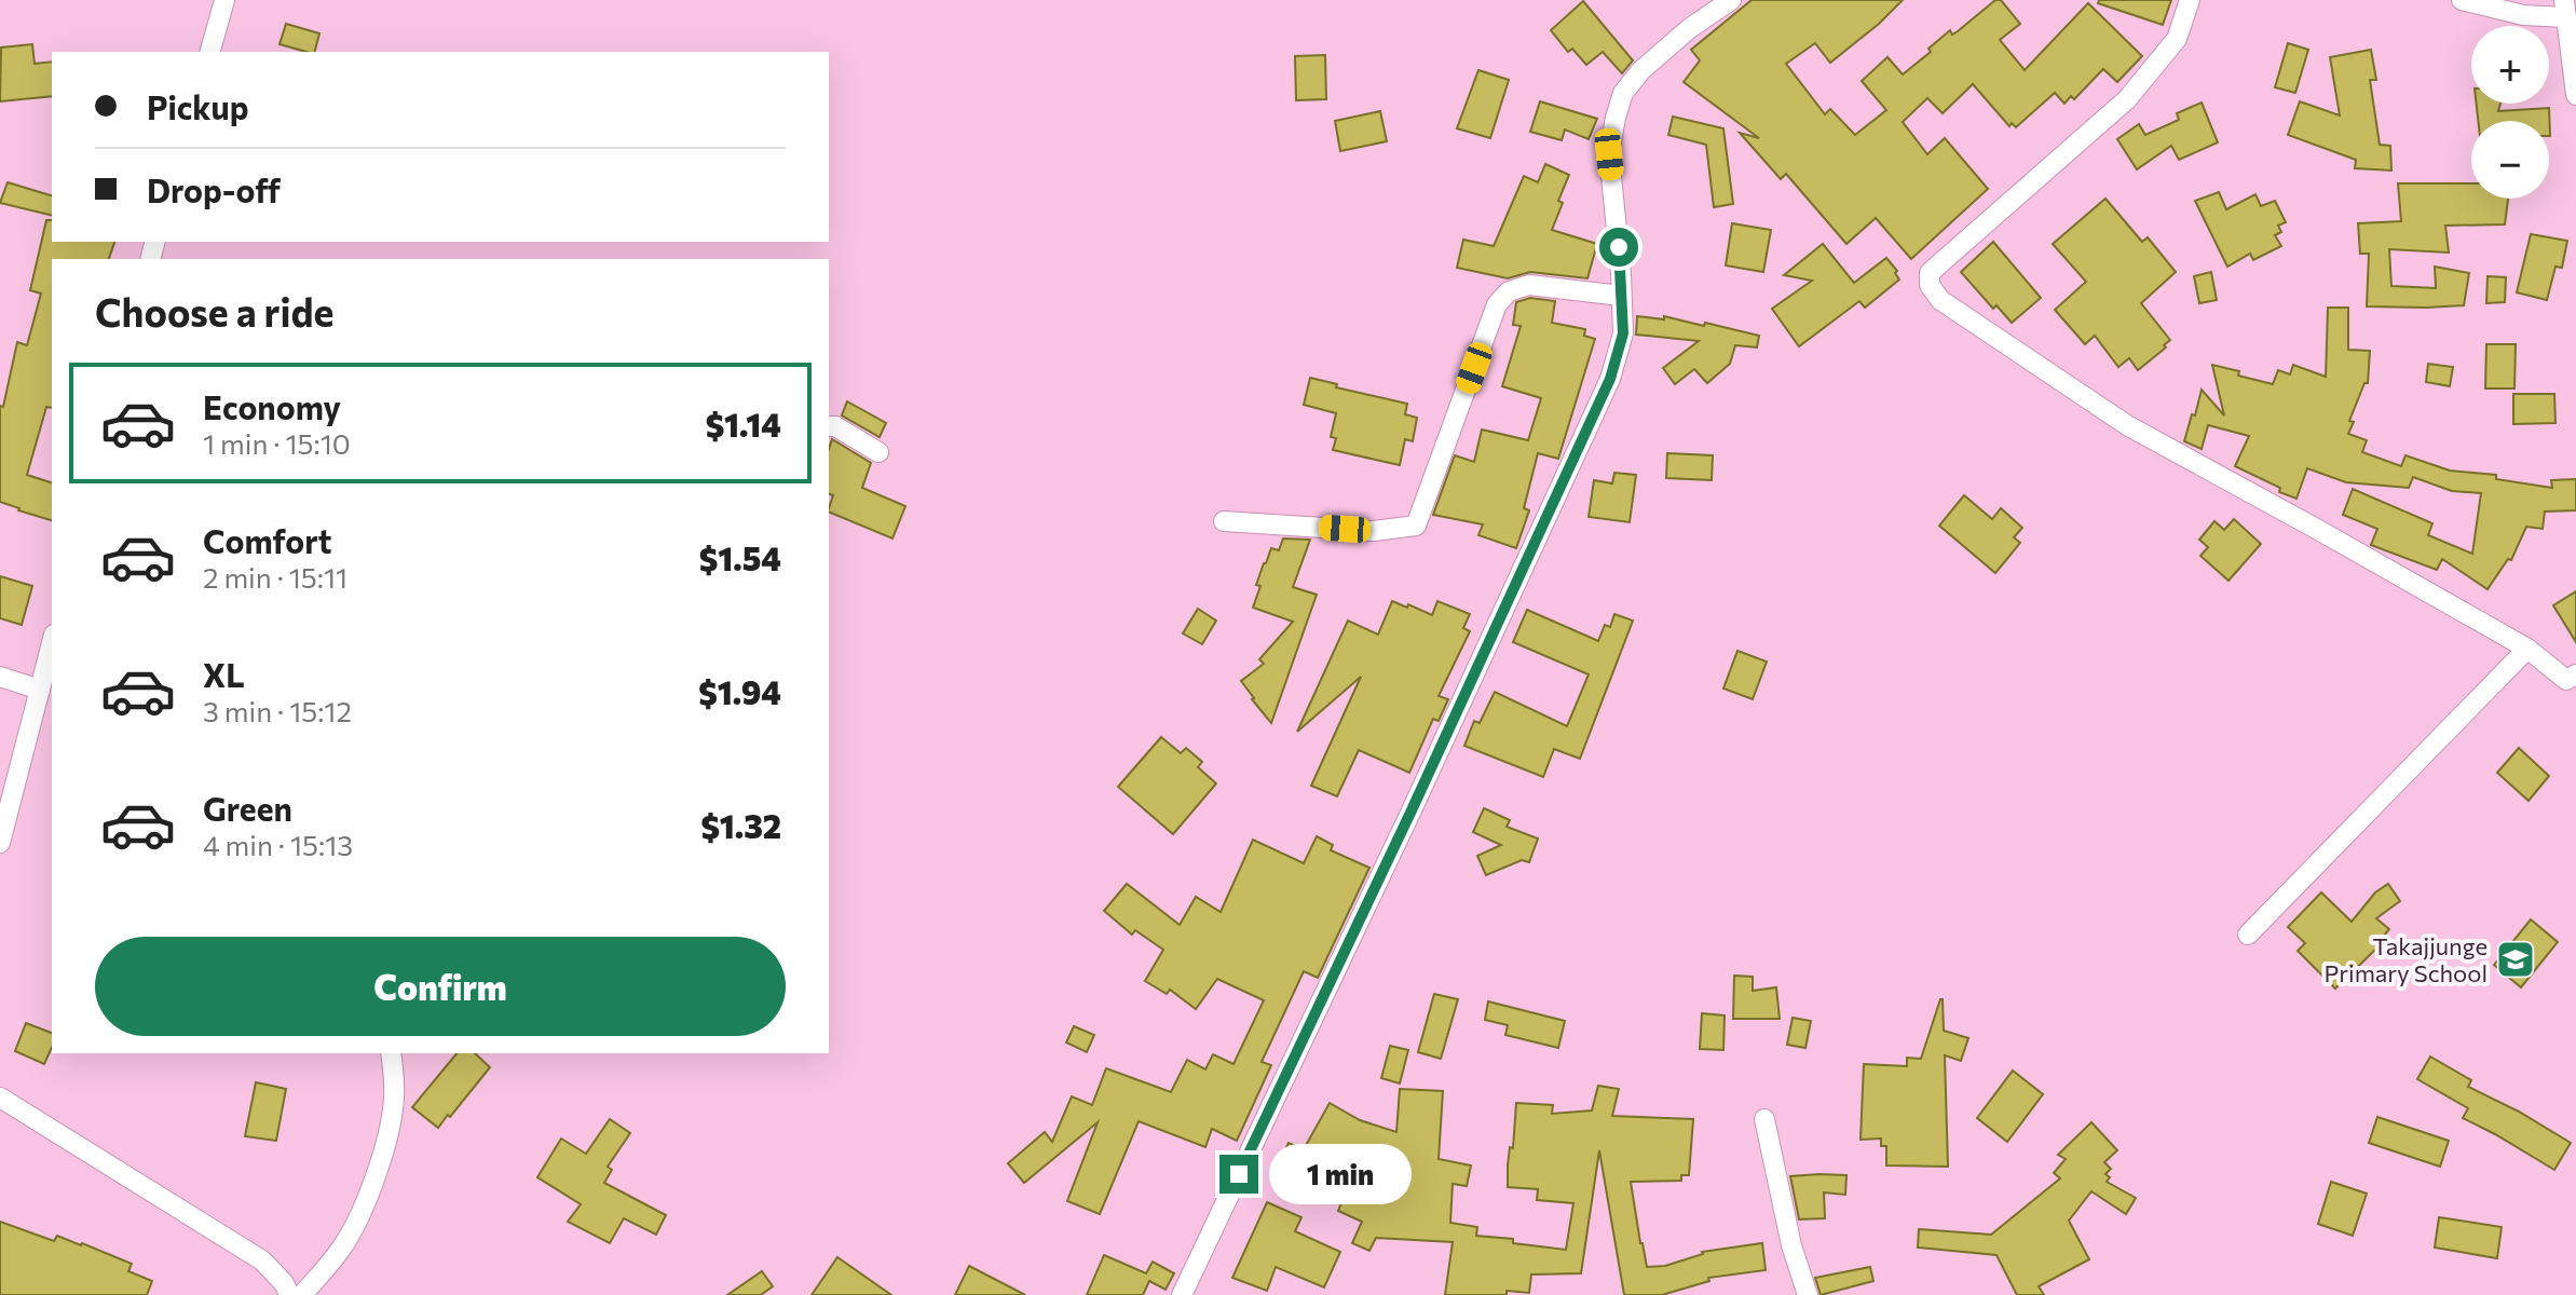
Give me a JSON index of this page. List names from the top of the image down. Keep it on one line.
{"places":{"school or university":["Takajjunge Primary School"]},"page":{"map_buttons":["+","−"],"banner":["Pickup","Drop-off"],"heading":"Choose a ride","list":[{"name":"Economy","note":"1 min · 15:10","value":"$1.14"},{"name":"Comfort","note":"2 min · 15:11","value":"$1.54"},{"name":"XL","note":"3 min · 15:12","value":"$1.94"},{"name":"Green","note":"4 min · 15:13","value":"$1.32"}],"buttons":"Confirm","bubble":"1 min"}}
